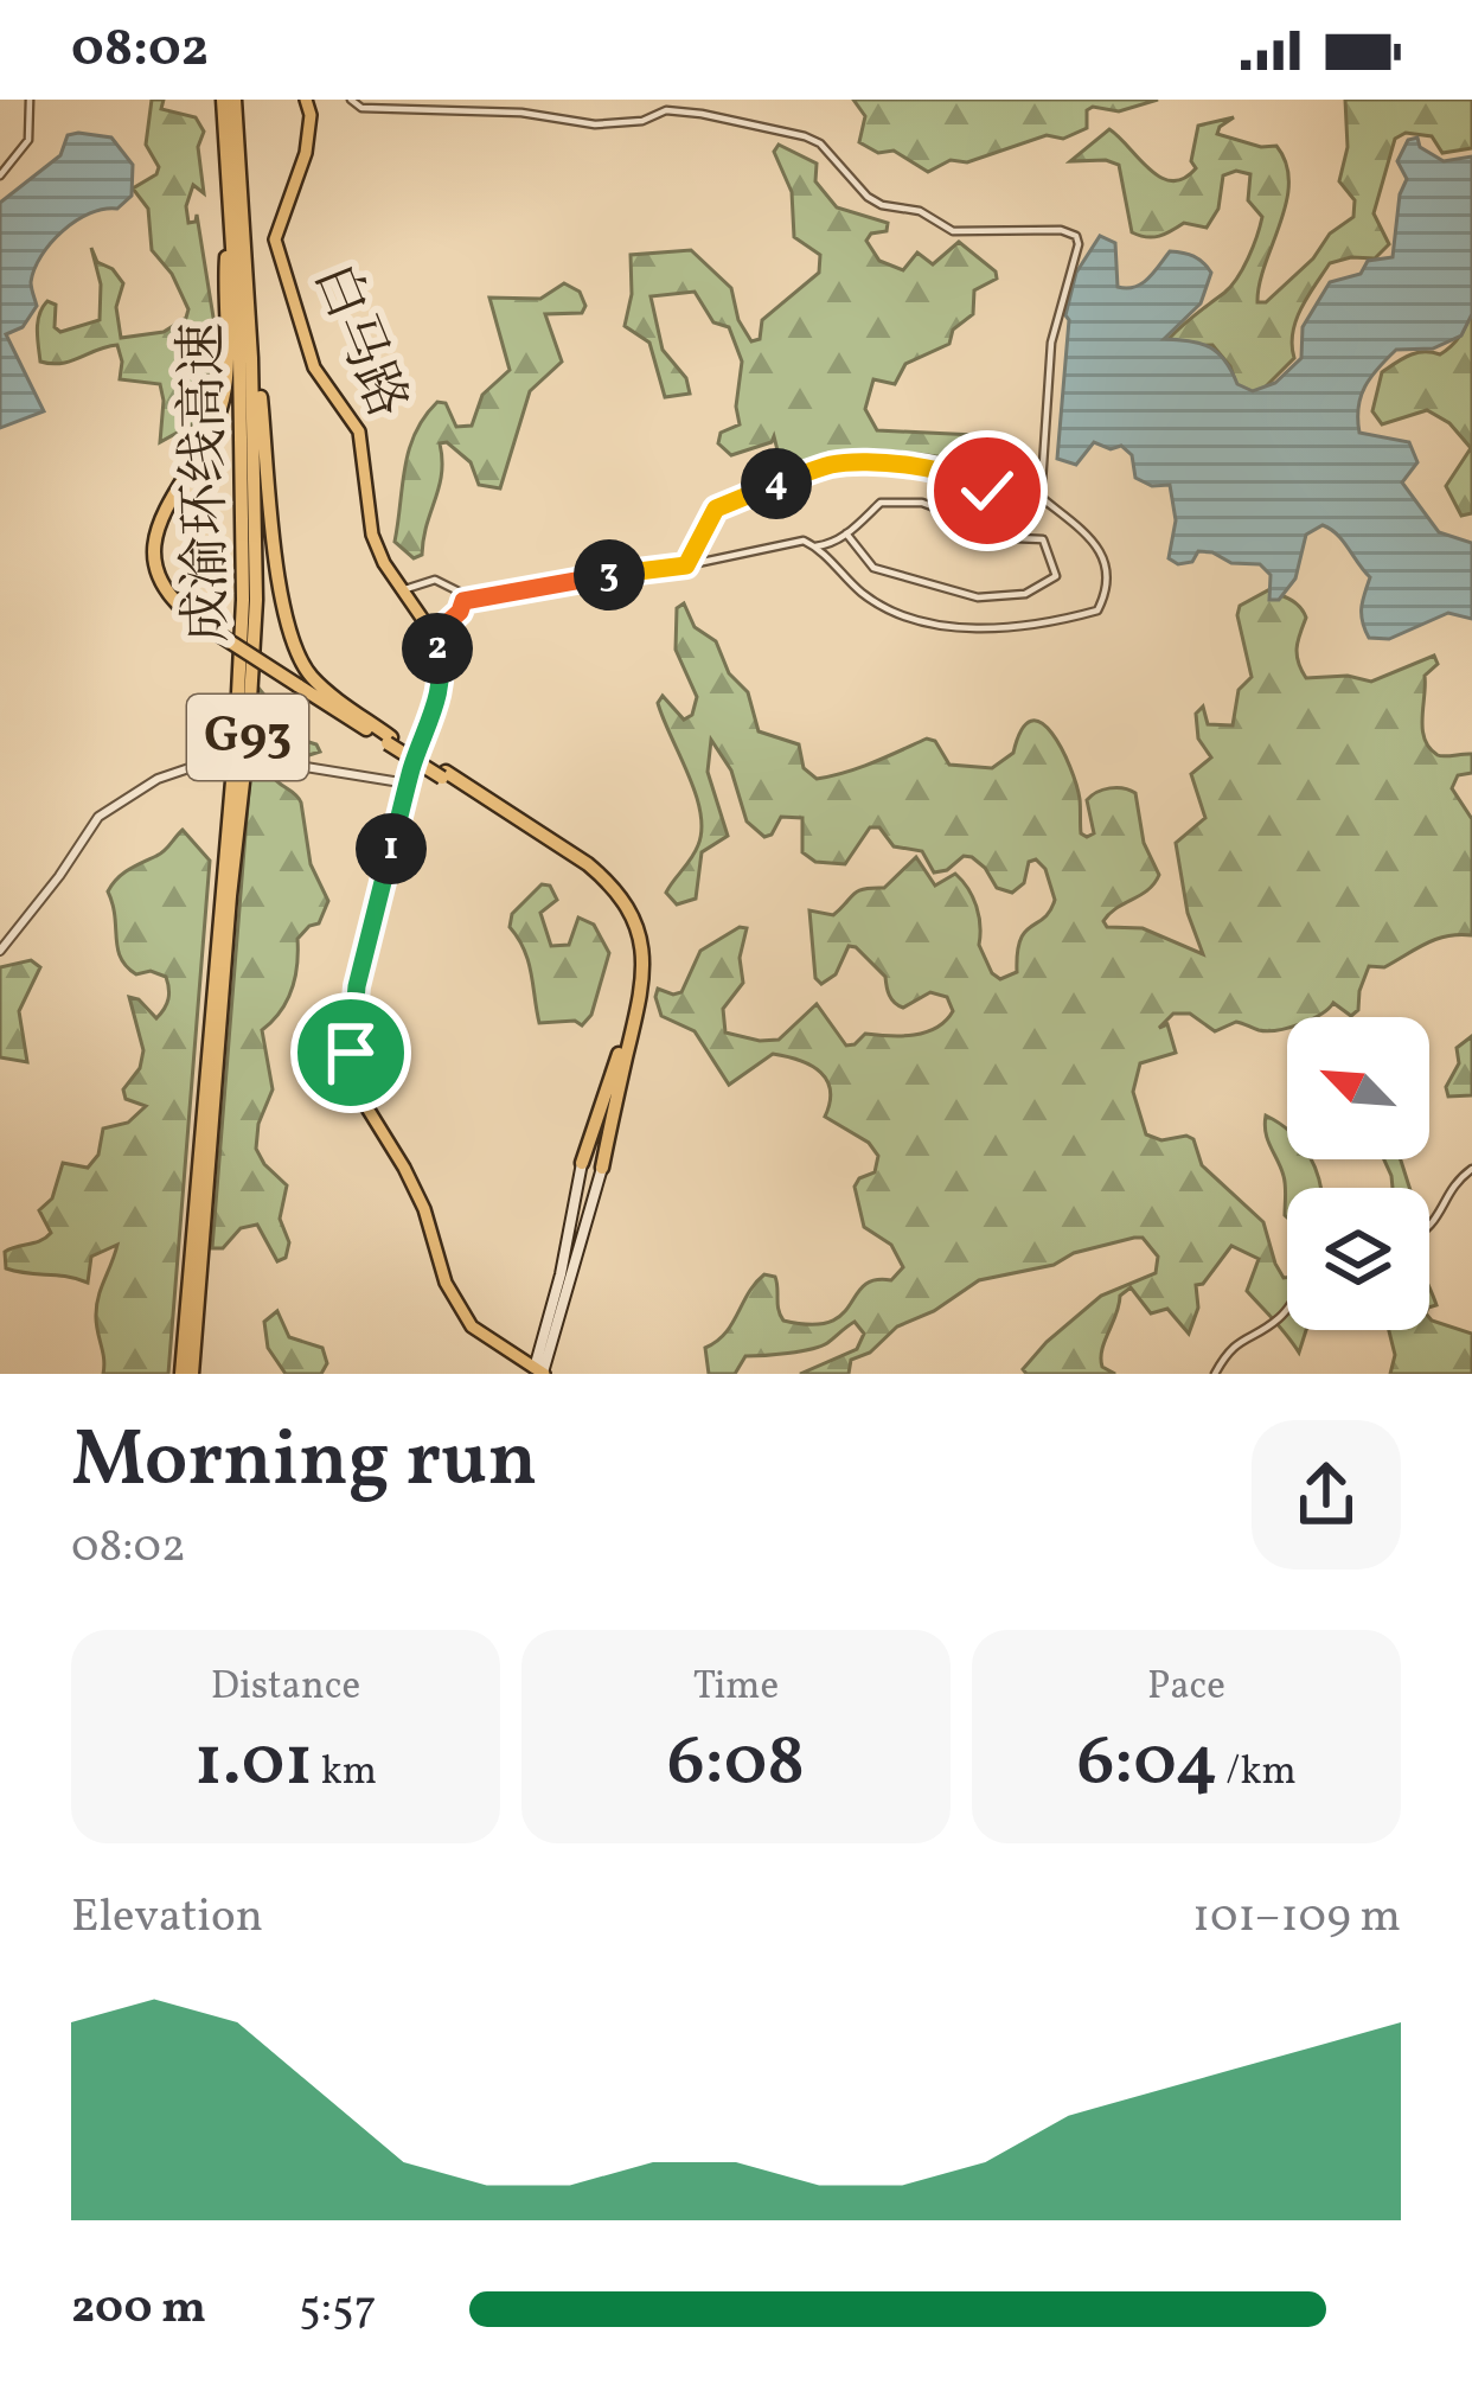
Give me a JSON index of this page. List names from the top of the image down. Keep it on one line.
{"streets":{"highway":["成渝环线高速","G93"],"main road":["白马路"]},"north":"top left","page":{"status":"08:02","pins":["4","3","2","1"],"heading":["Morning run","08:02"],"stats":[["Distance","1.01 km"],["Time","6:08"],["Pace","6:04 /km"]],"chart":["Elevation","101–109 m"],"list":[{"name":"200 m","note":"5:57"}]}}
